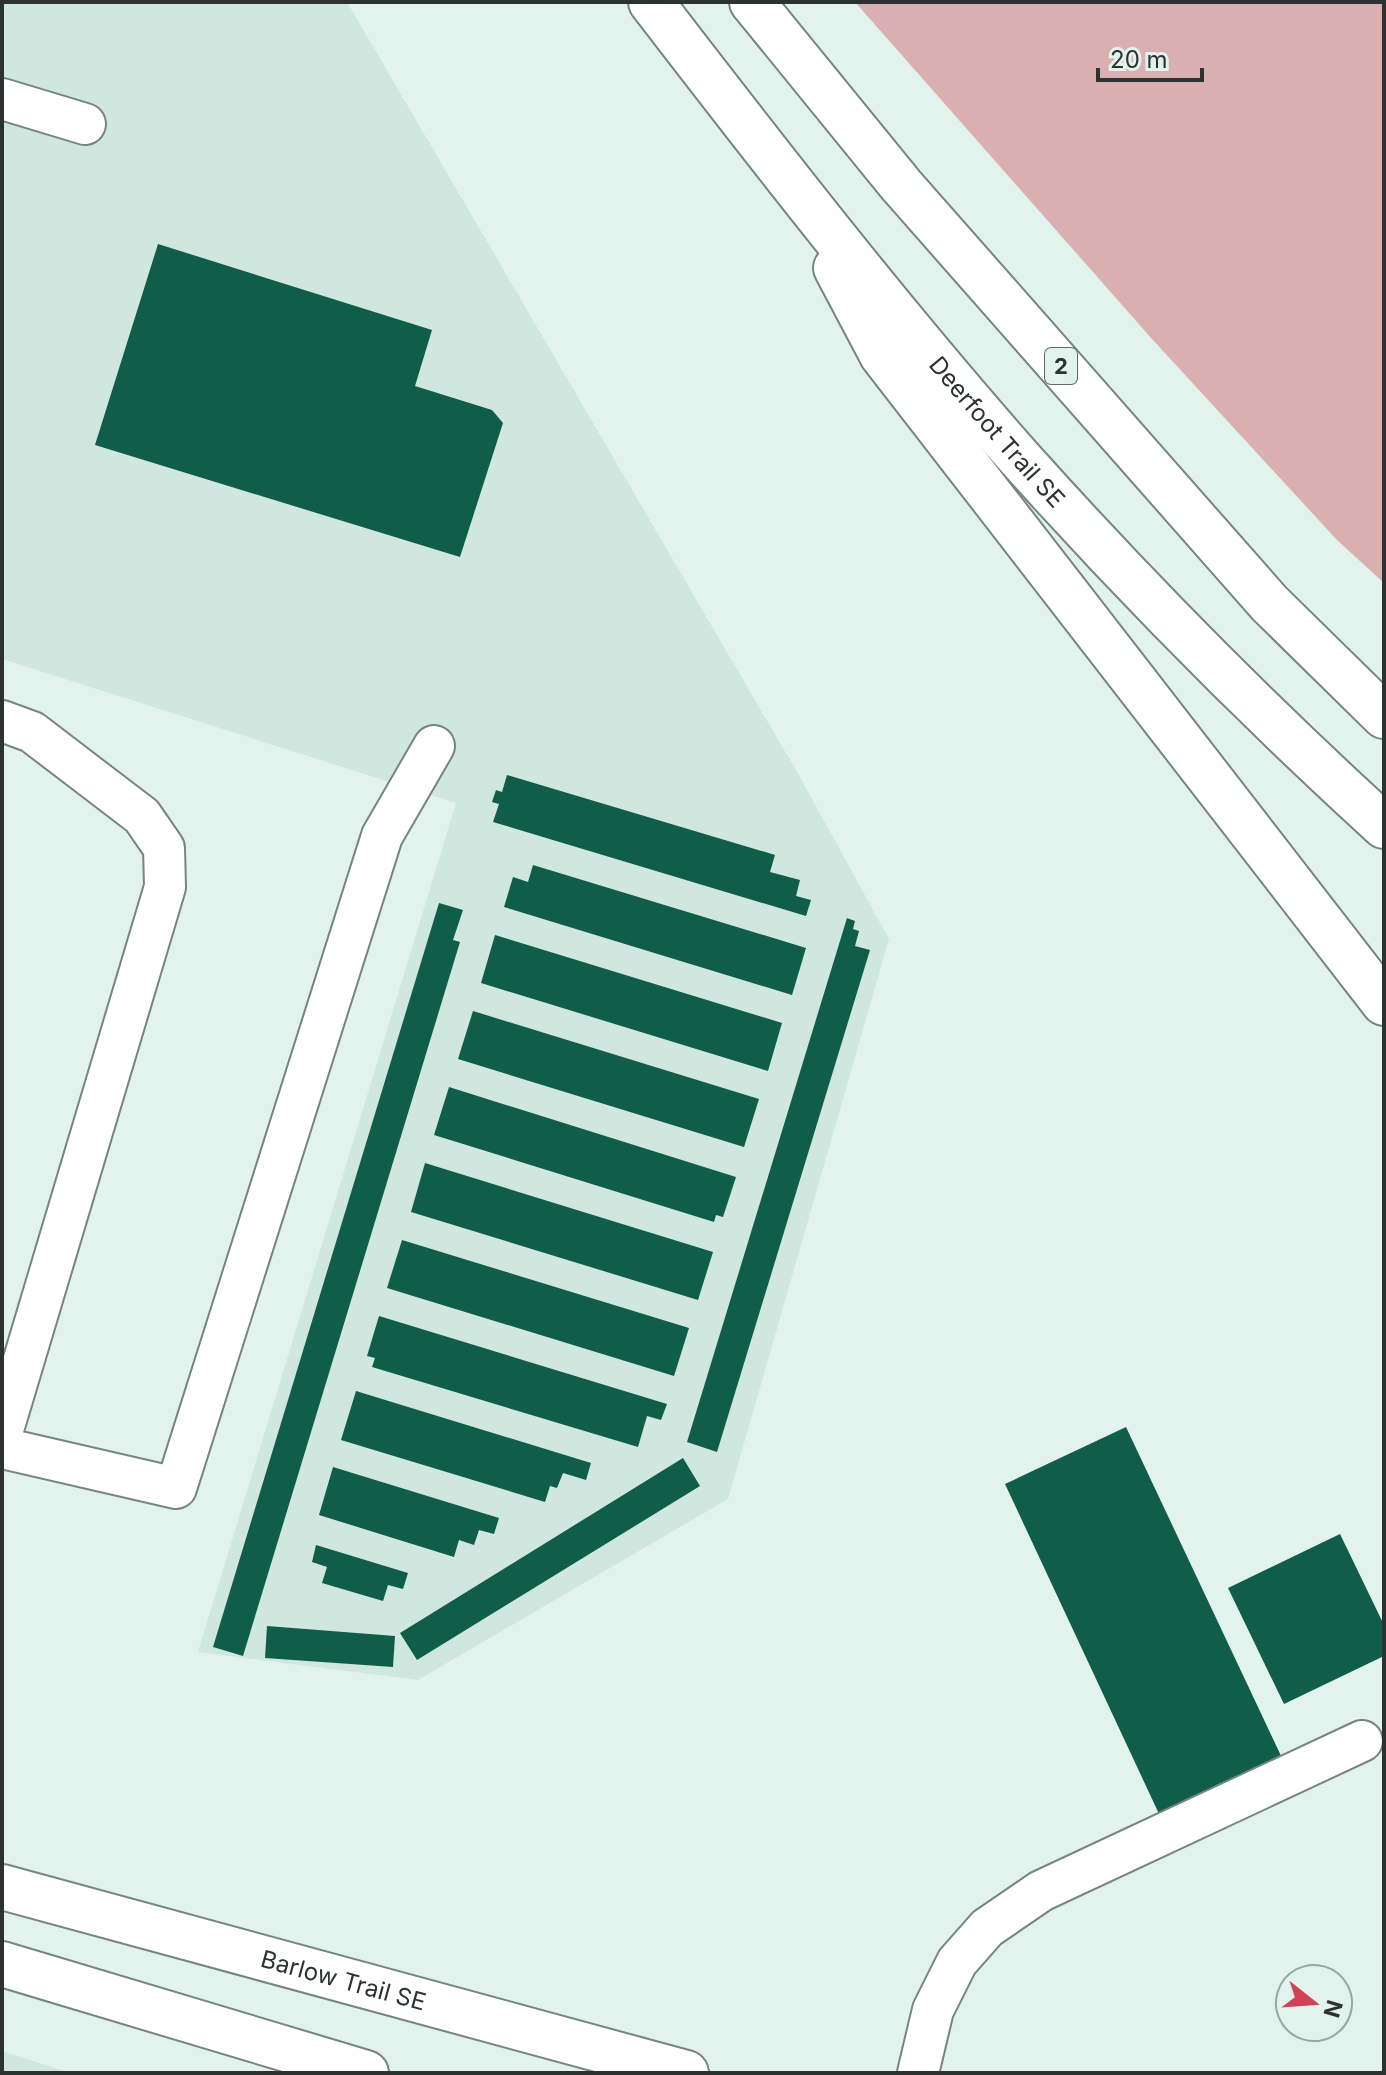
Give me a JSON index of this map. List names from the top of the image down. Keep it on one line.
{"streets":{"main road":["2","Deerfoot Trail SE","Barlow Trail SE"]},"scale_bar":"20 m","north":"right"}
